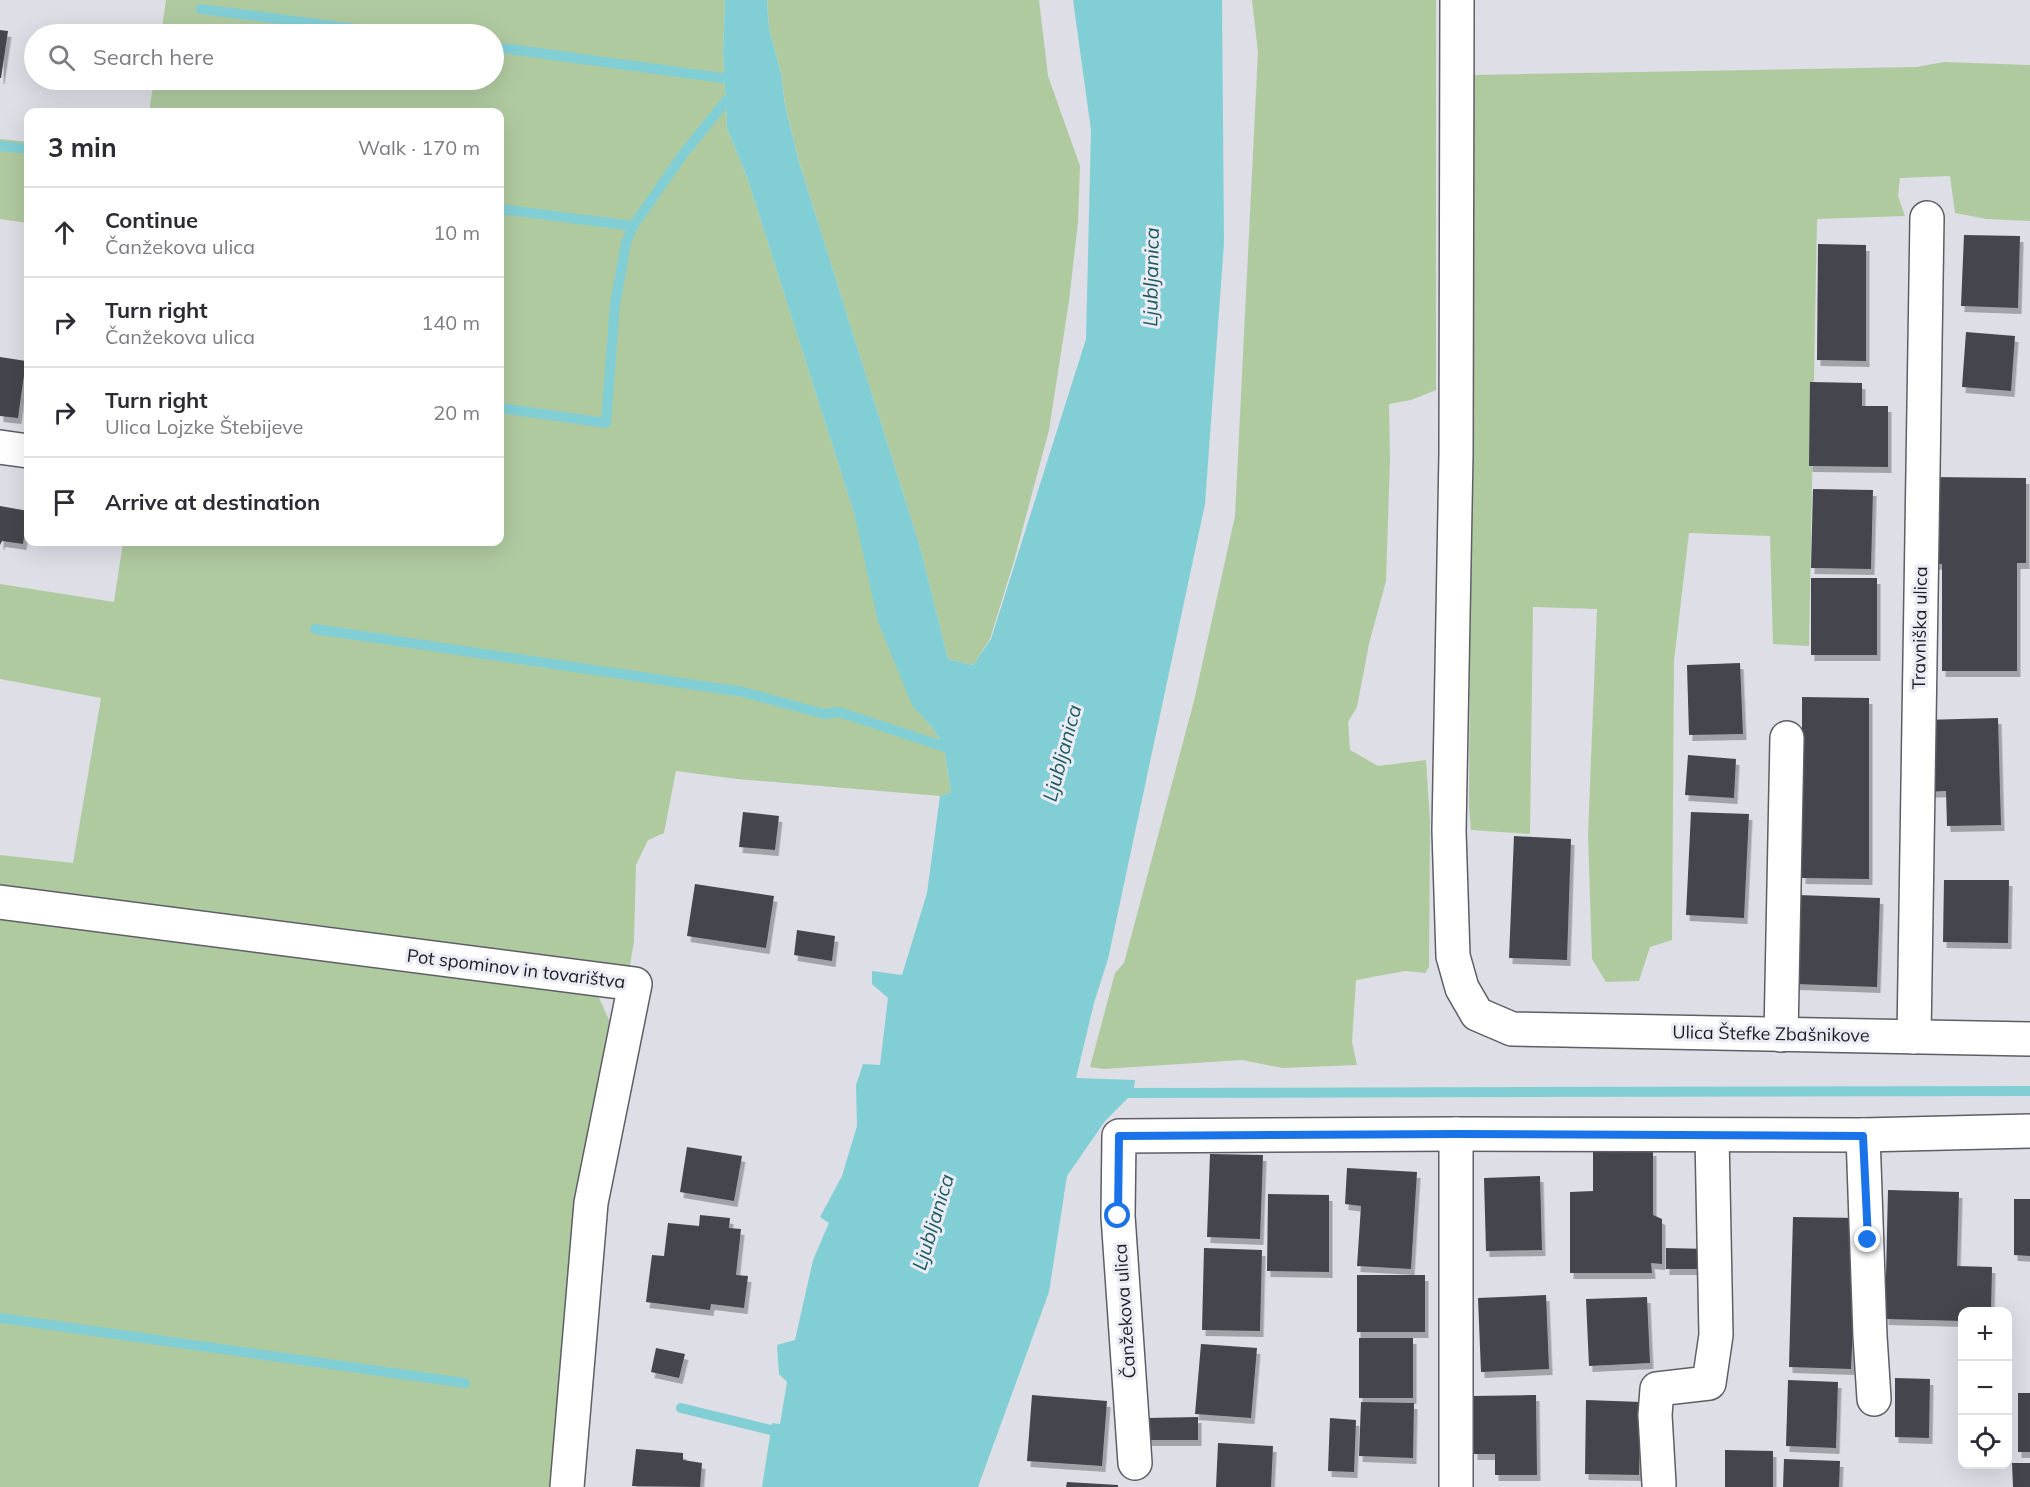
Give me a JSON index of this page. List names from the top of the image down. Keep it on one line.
{"streets":{"street":["Travniška ulica","Pot spominov in tovarištva","Ulica Štefke Zbašnikove","Čanžekova ulica"]},"crossings":[["Travniška ulica","Ulica Štefke Zbašnikove"]],"water":["Ljubljanica"],"page":{"search":"Search here","heading":["3 min","Walk · 170 m"],"list":[["Continue","Čanžekova ulica","10 m"],["Turn right","Čanžekova ulica","140 m"],["Turn right","Ulica Lojzke Štebijeve","20 m"],"Arrive at destination"],"map_buttons":["+","−"]}}
